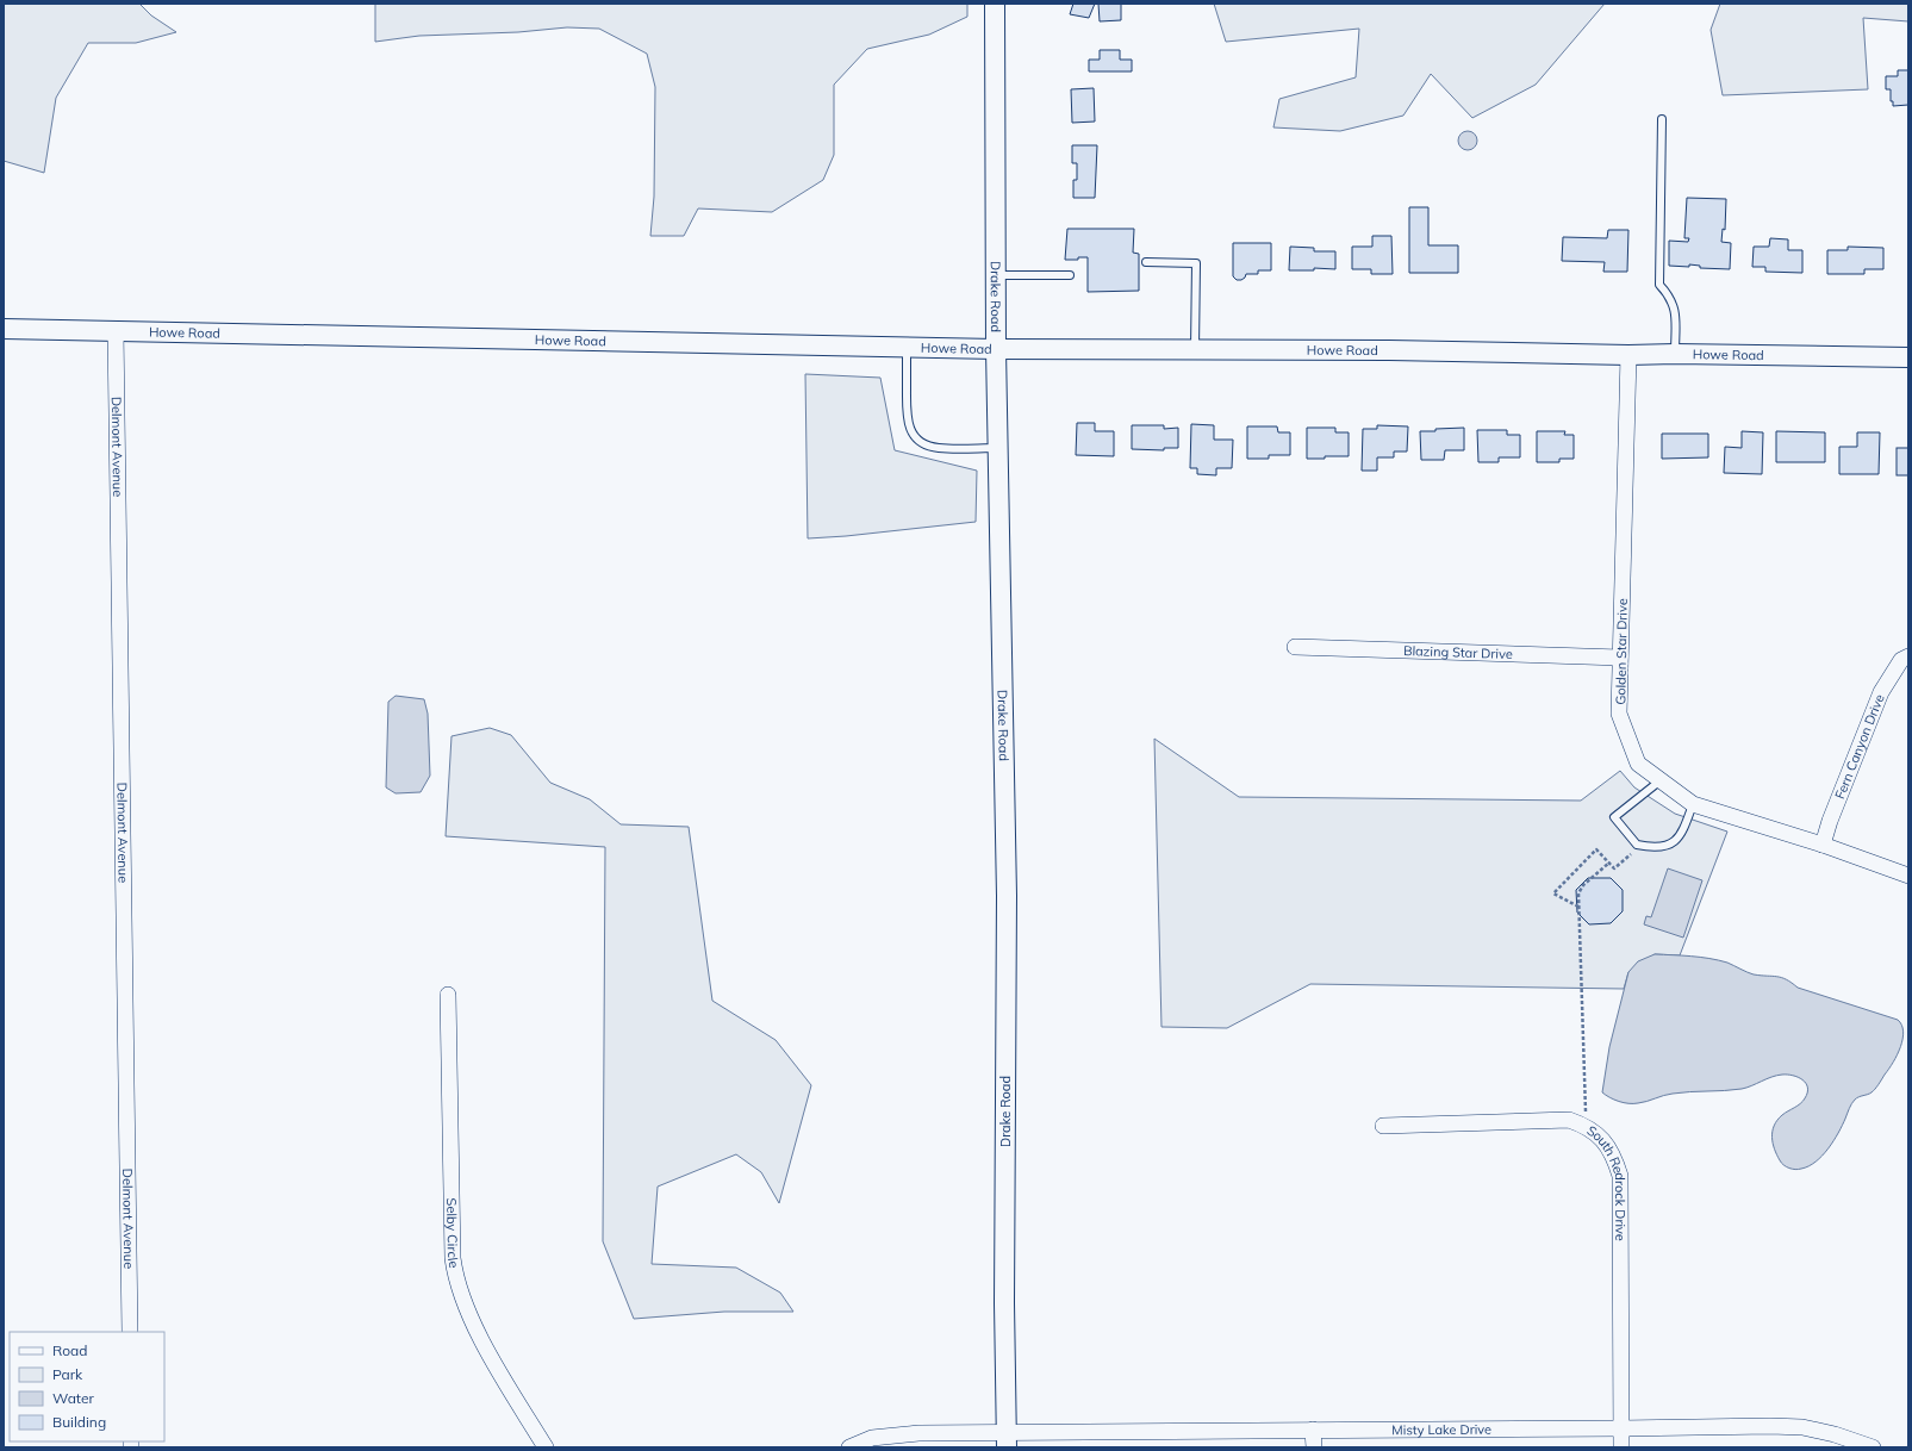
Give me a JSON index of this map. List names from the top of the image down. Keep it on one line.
{"streets":{"street":["Drake Road","Howe Road","Delmont Avenue","Golden Star Drive","Blazing Star Drive","Fern Canyon Drive","South Redrock Drive","Selby Circle","Misty Lake Drive"]},"crossings":[["Drake Road","Howe Road"],["Drake Road","Misty Lake Drive"],["Howe Road","Delmont Avenue"],["Howe Road","Golden Star Drive"],["Golden Star Drive","Blazing Star Drive"],["Golden Star Drive","Fern Canyon Drive"],["South Redrock Drive","Misty Lake Drive"]],"legend":["Road","Park","Water","Building"]}
